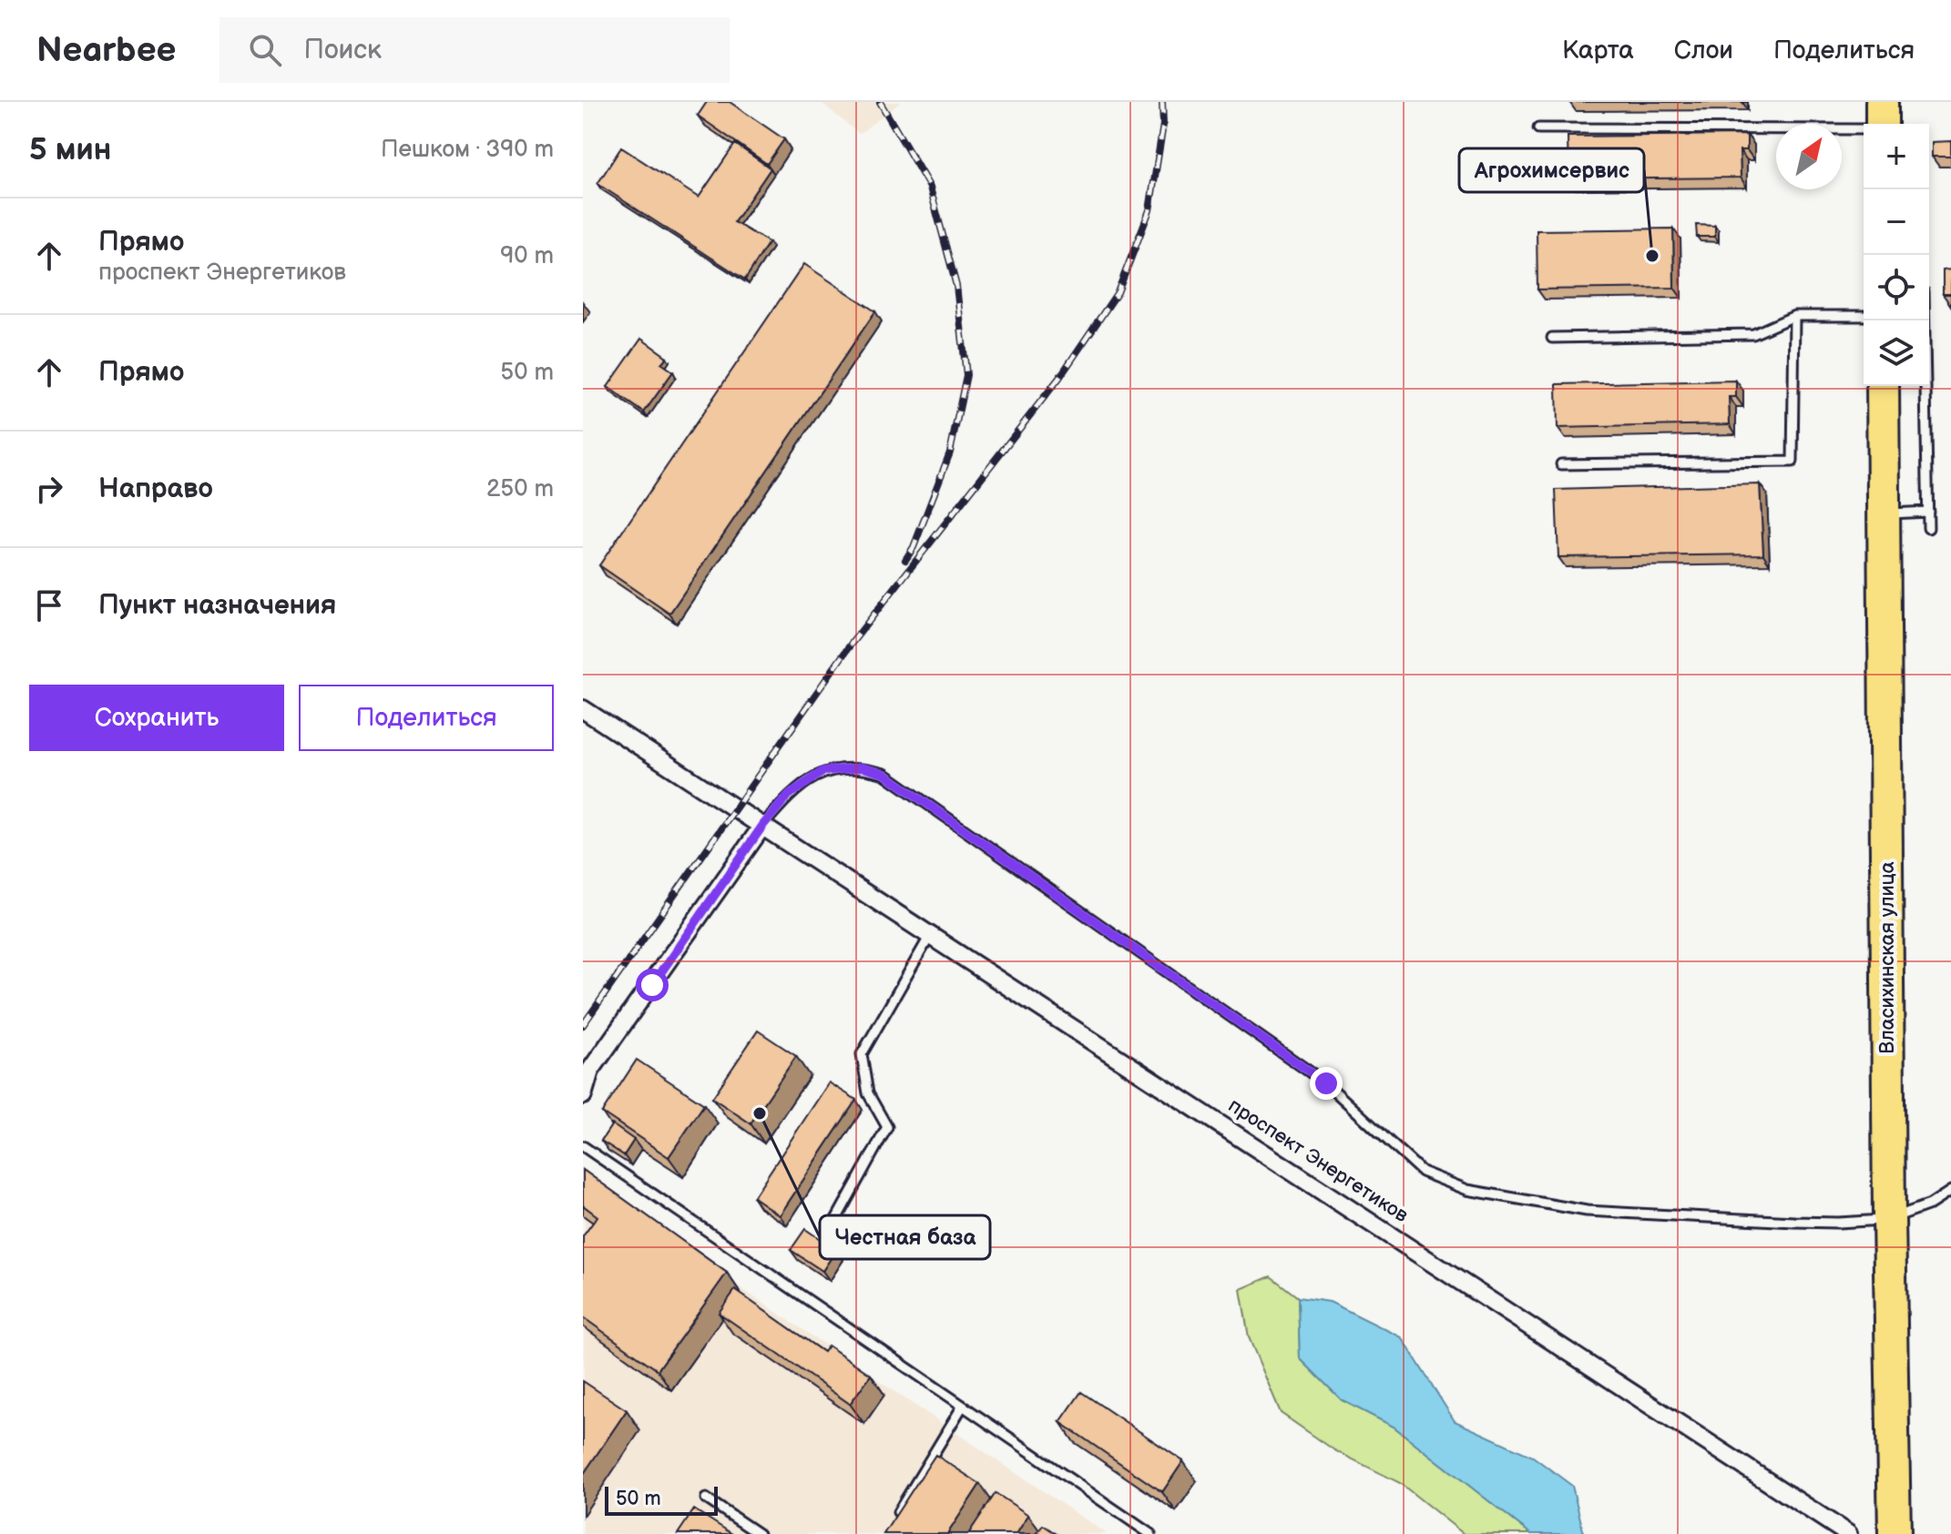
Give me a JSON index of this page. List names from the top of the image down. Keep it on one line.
{"streets":{"highway":["Власихинская улица"],"street":["проспект Энергетиков"]},"places":["Агрохимсервис","Честная база"],"scale_bar":"50 m","north":"top right","page":{"header":"Nearbee","search":"Поиск","nav":["Карта","Слои","Поделиться"],"heading":["5 мин","Пешком · 390 m"],"map_buttons":["+","−"],"list":[["Прямо","проспект Энергетиков","90 m"],["Прямо","50 m"],["Направо","250 m"],"Пункт назначения"],"buttons":["Сохранить","Поделиться"],"scale":"50 m"}}
